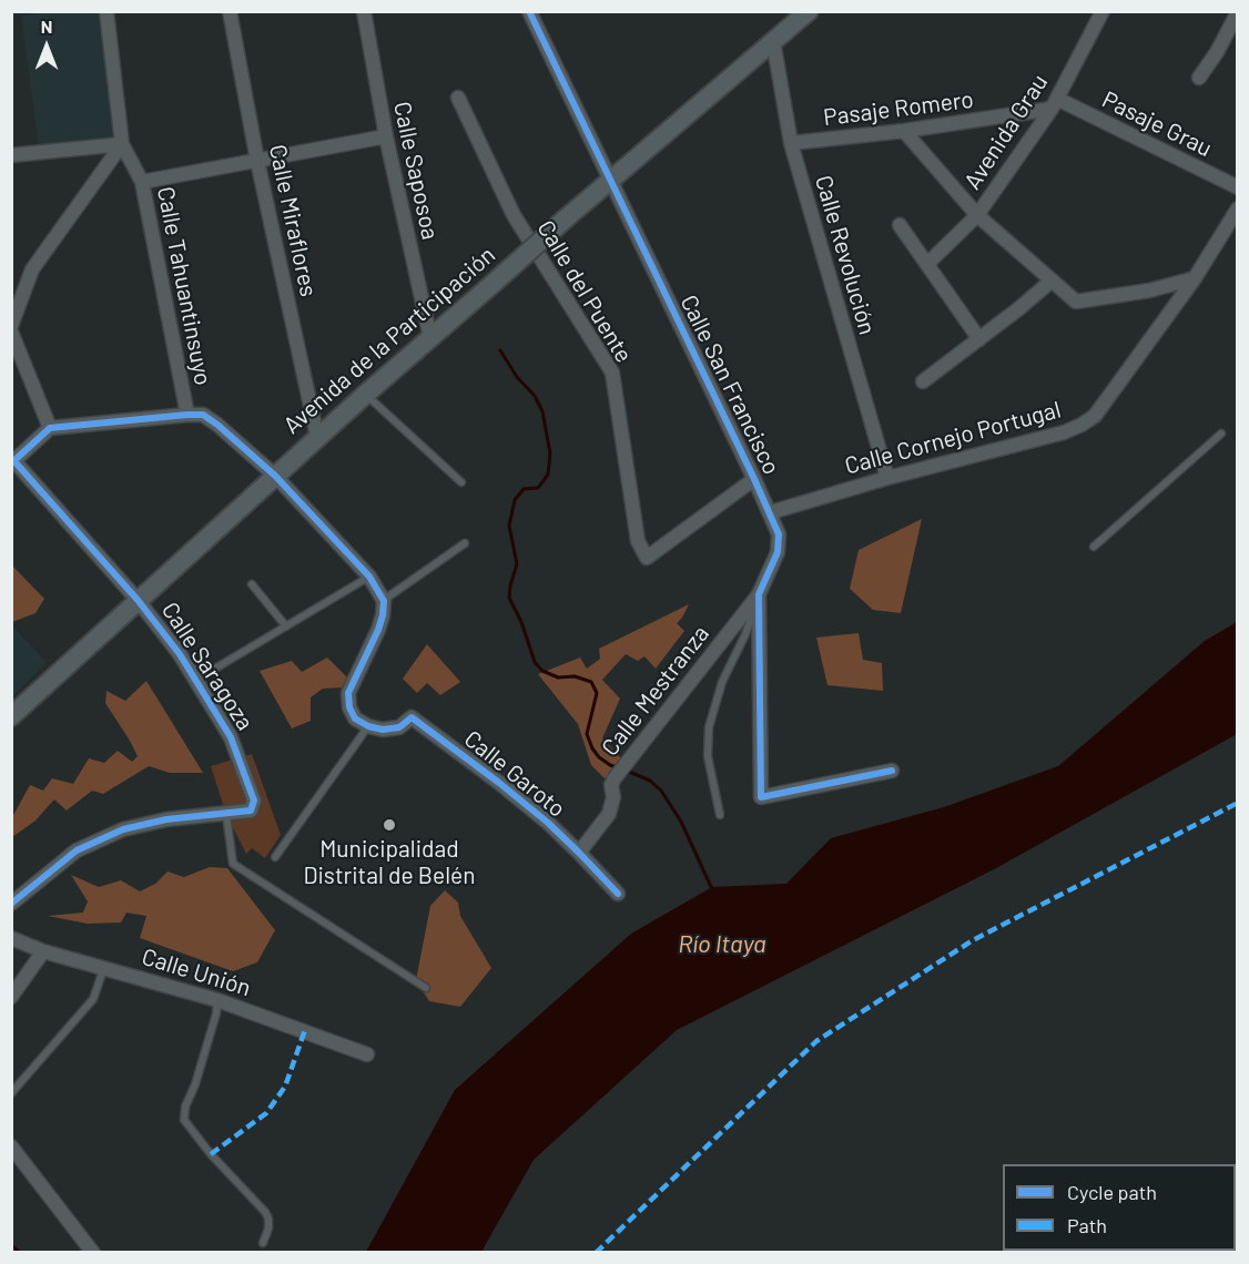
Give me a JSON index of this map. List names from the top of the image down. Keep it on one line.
{"streets":{"main road":["Avenida de la Participación"],"street":["Pasaje Romero","Pasaje Grau","Avenida Grau","Calle Saposoa","Calle Miraflores","Calle Revolución","Calle Tahuantinsuyo","Calle del Puente","Calle San Francisco","Calle Cornejo Portugal","Calle Saragoza","Calle Mestranza","Calle Garoto","Calle Unión"]},"crossings":[["Pasaje Romero","Pasaje Grau"],["Pasaje Romero","Avenida Grau"],["Pasaje Romero","Calle Revolución"],["Pasaje Grau","Avenida Grau"],["Calle Saposoa","Avenida de la Participación"],["Calle Miraflores","Avenida de la Participación"],["Calle Revolución","Avenida de la Participación"],["Calle Revolución","Calle Cornejo Portugal"],["Calle del Puente","Calle San Francisco"],["Avenida de la Participación","Calle San Francisco"],["Avenida de la Participación","Calle Saragoza"],["Calle San Francisco","Calle Cornejo Portugal"],["Calle San Francisco","Calle Mestranza"],["Calle Mestranza","Calle Garoto"]],"water":["Río Itaya"],"places":["Municipalidad Distrital de Belén"],"legend":["Cycle path","Path"],"north":"top"}
